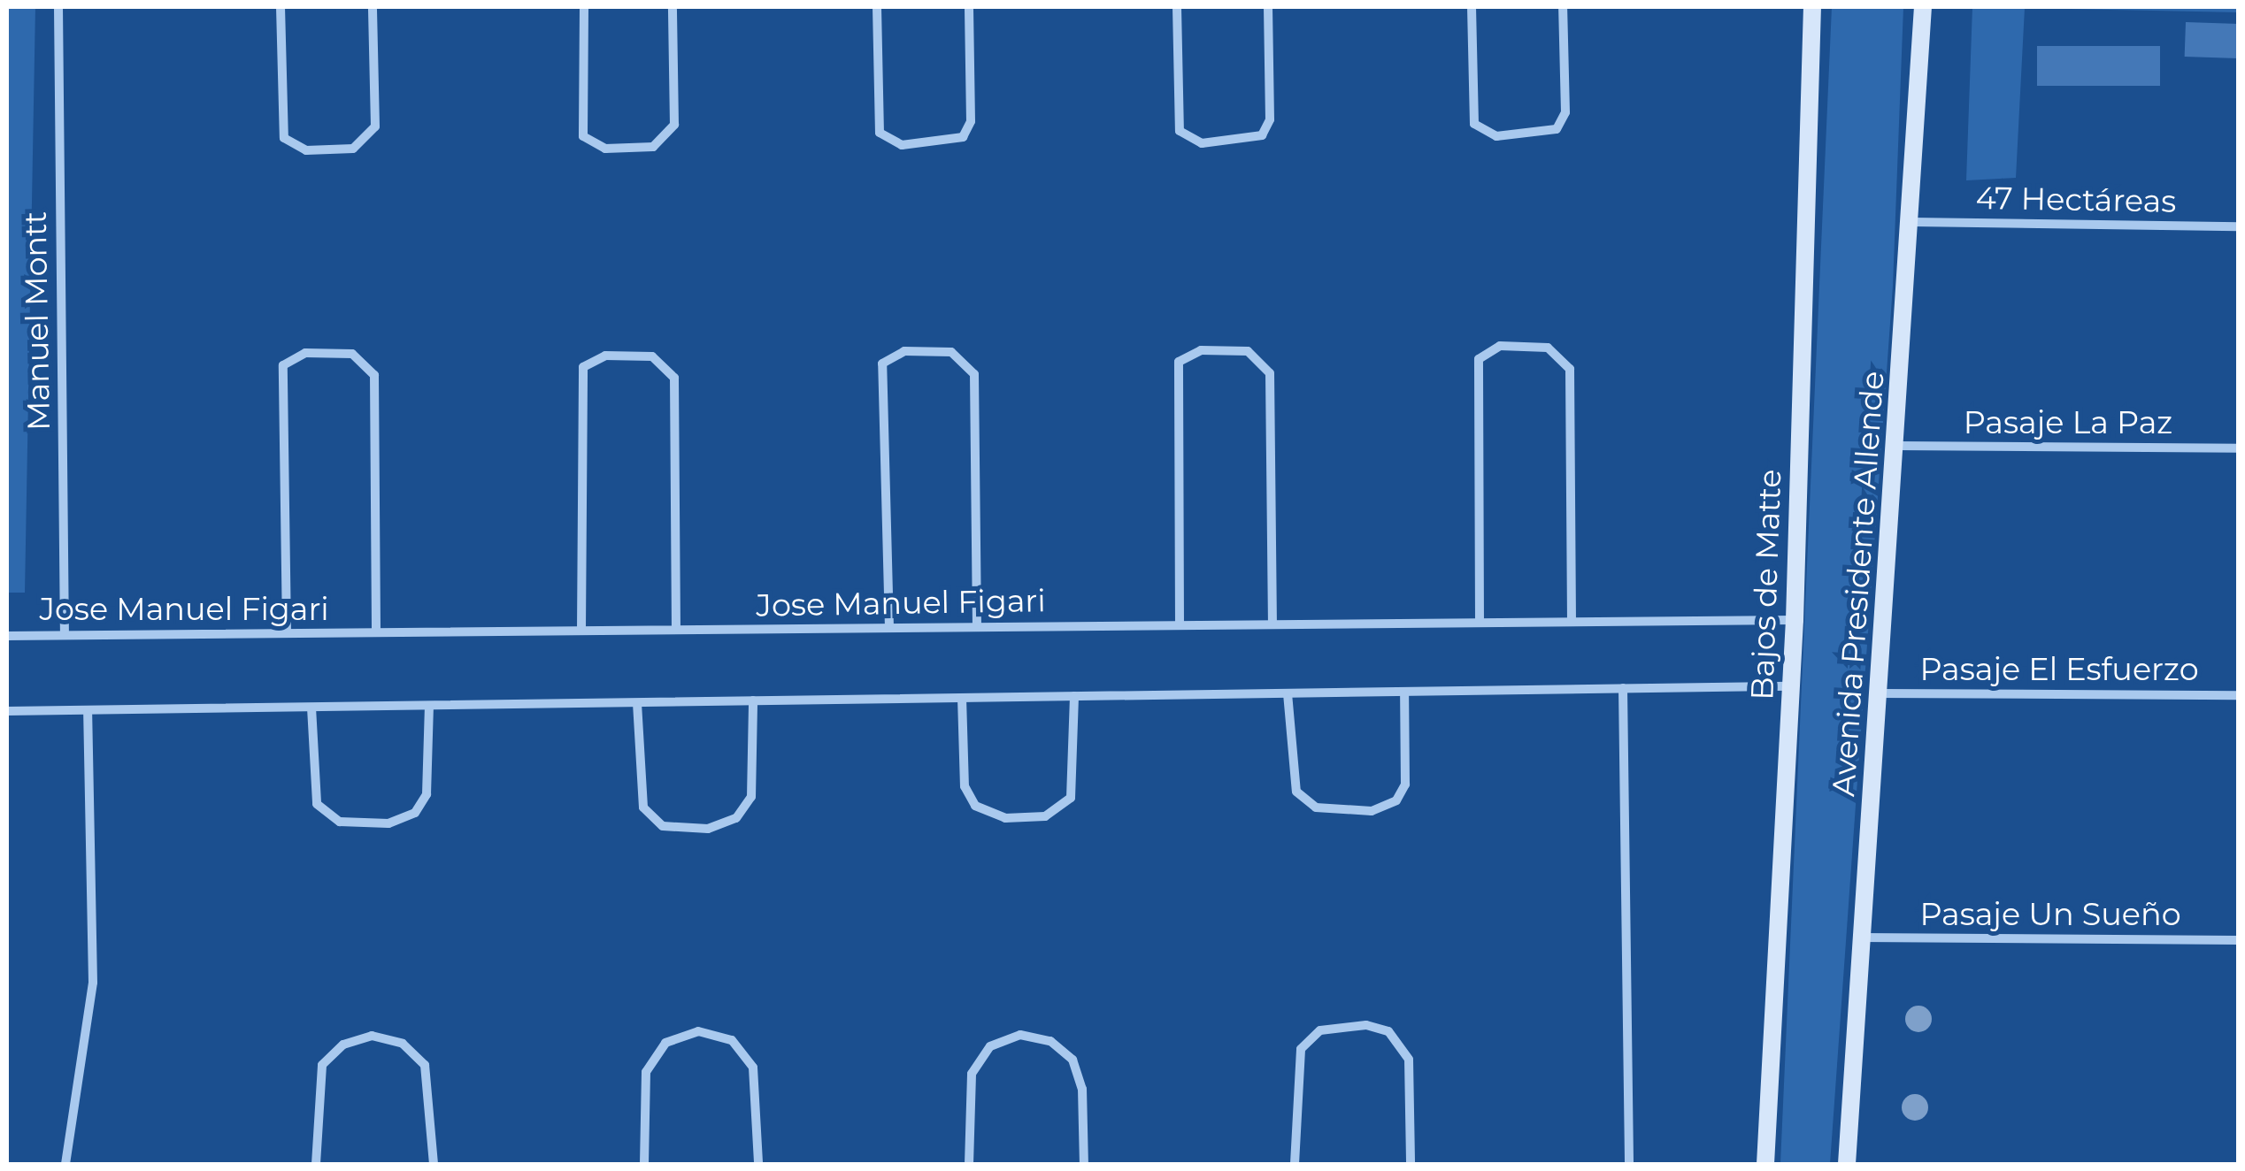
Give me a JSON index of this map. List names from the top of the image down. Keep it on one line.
{"streets":{"main road":["Avenida Presidente Allende","Bajos de Matte"],"street":["47 Hectáreas","Manuel Montt","Pasaje La Paz","Jose Manuel Figari","Pasaje El Esfuerzo","Pasaje Un Sueño"]},"crossings":[["47 Hectáreas","Avenida Presidente Allende"],["Manuel Montt","Jose Manuel Figari"],["Pasaje La Paz","Avenida Presidente Allende"],["Avenida Presidente Allende","Pasaje El Esfuerzo"],["Avenida Presidente Allende","Pasaje Un Sueño"],["Bajos de Matte","Jose Manuel Figari"]]}
